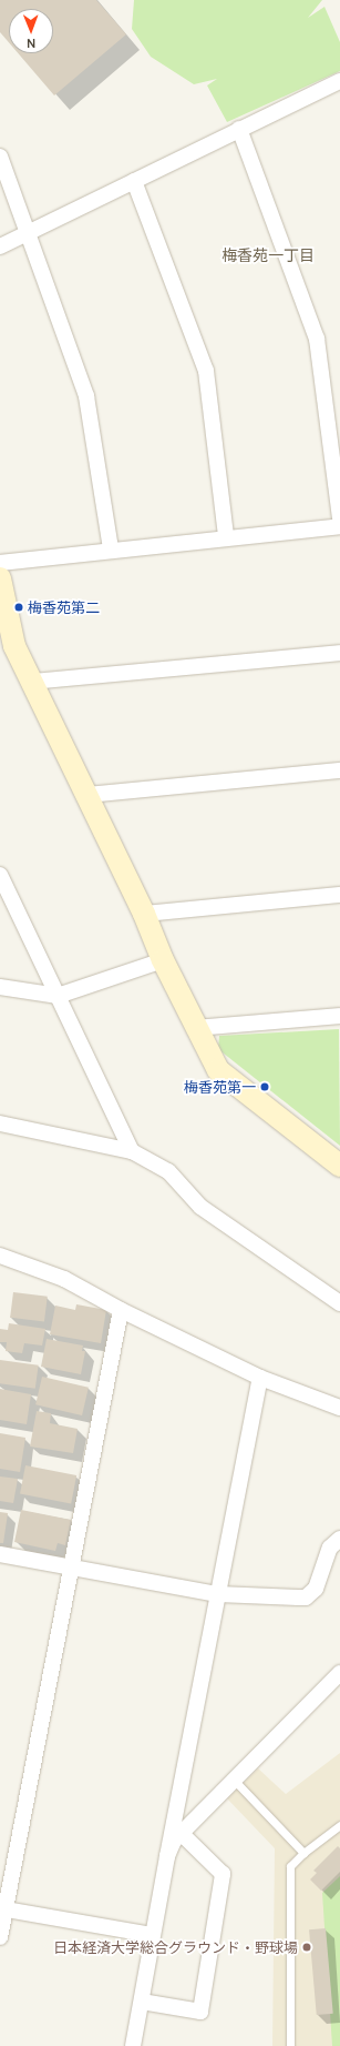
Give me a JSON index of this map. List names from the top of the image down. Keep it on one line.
{"districts":["梅香苑一丁目"],"places":["梅香苑第二","梅香苑第一","日本経済大学総合グラウンド・野球場"],"north":"bottom"}
